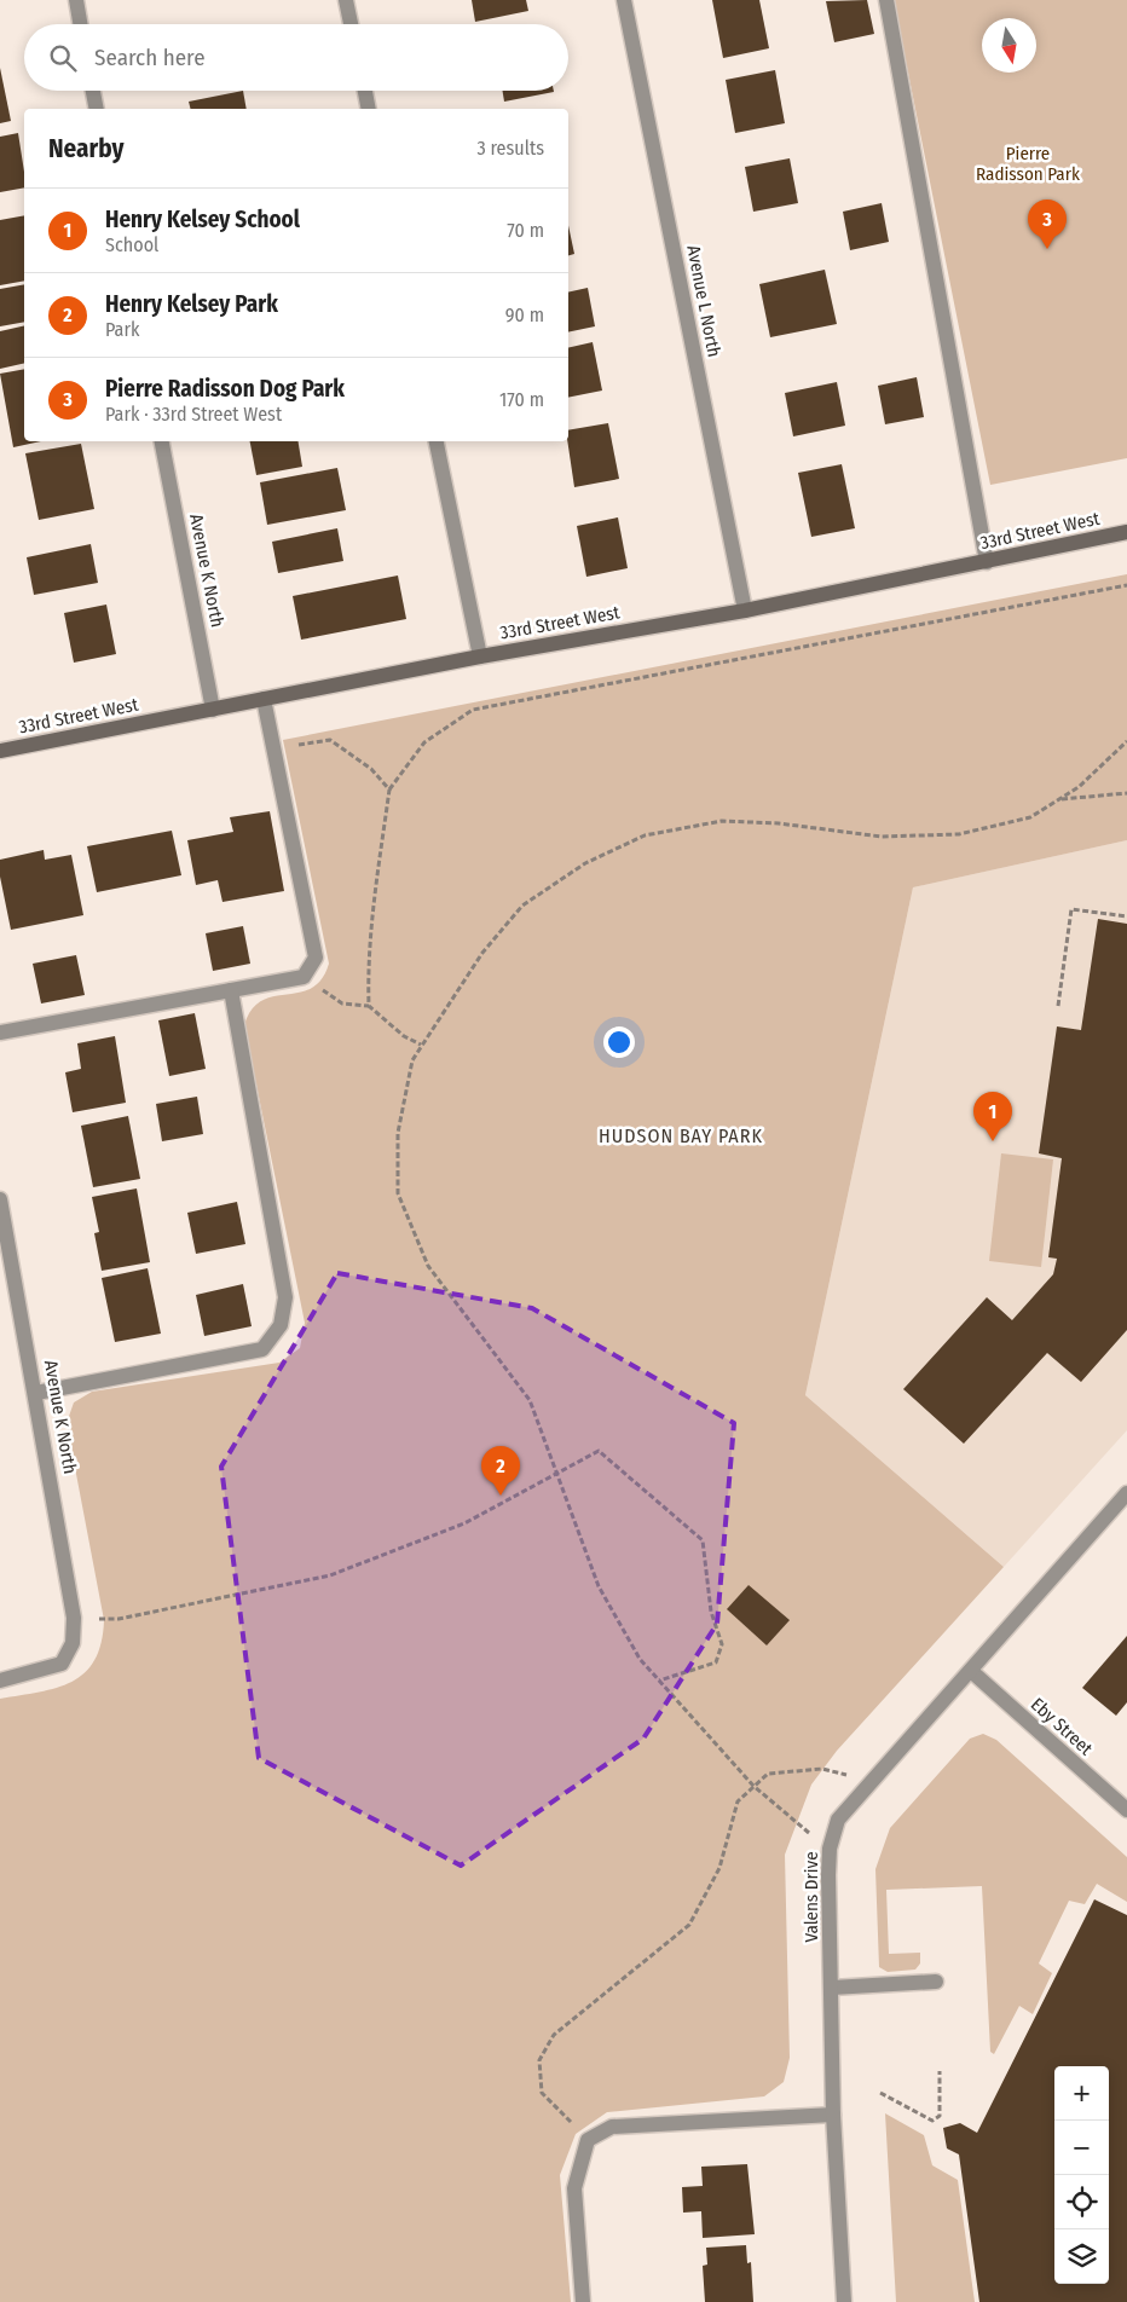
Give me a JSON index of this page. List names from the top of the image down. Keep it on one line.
{"streets":{"main road":["33rd Street West"],"street":["Avenue L North","Avenue K North","Eby Street","Valens Drive"]},"crossings":[["Avenue L North","33rd Street West"],["33rd Street West","Avenue K North"],["Eby Street","Valens Drive"]],"districts":["HUDSON BAY PARK"],"parks":["Pierre Radisson Park"],"north":"bottom","page":{"search":"Search here","heading":["Nearby","3 results"],"list":[{"mark":"1","name":"Henry Kelsey School","note":"School","value":"70 m"},{"mark":"2","name":"Henry Kelsey Park","note":"Park","value":"90 m"},{"mark":"3","name":"Pierre Radisson Dog Park","note":"Park · 33rd Street West","value":"170 m"}],"pins":["3","1","2"],"map_buttons":["+","−"]}}
